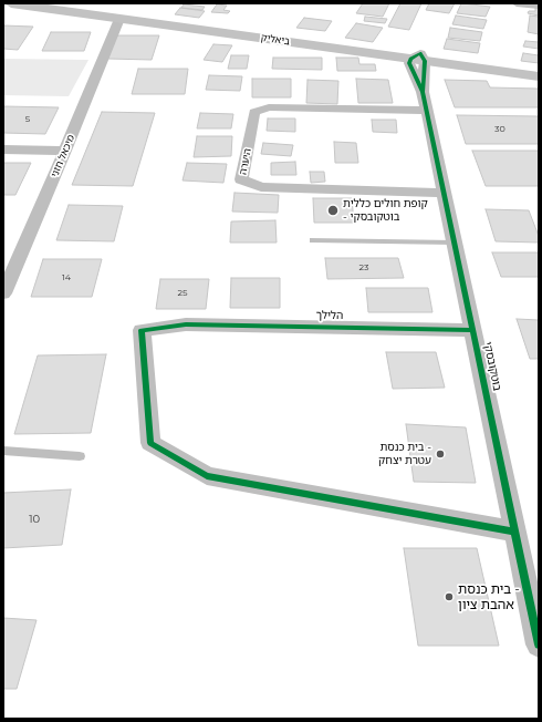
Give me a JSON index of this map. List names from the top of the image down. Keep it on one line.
{"streets":{"main road":["ביאליק"],"street":["מיכאל חזני","היערה","הלילך","בוטקובסקי"]},"crossings":[["ביאליק","מיכאל חזני"],["ביאליק","בוטקובסקי"],["היערה","בוטקובסקי"],["הלילך","בוטקובסקי"]],"places":["קופת חולים כללית - בוטקובסקי","בית כנסת - עטרת יצחק","בית כנסת - אהבת ציון"],"house_numbers":["5","30","23","14","25","10"]}
